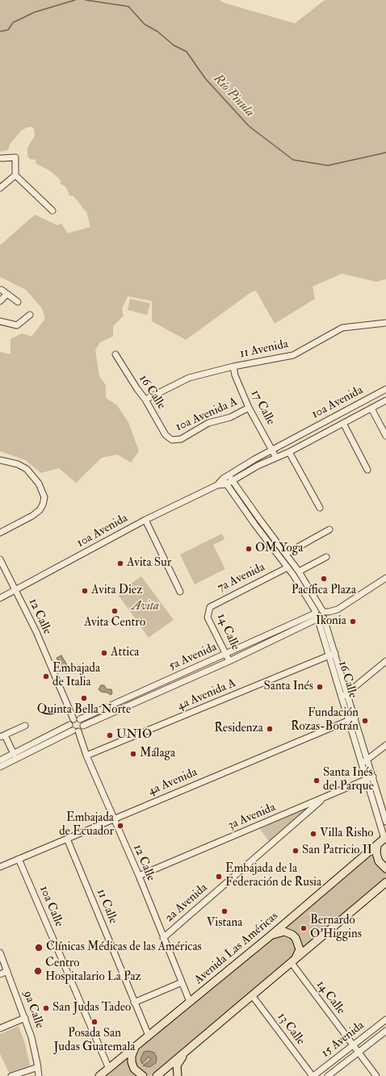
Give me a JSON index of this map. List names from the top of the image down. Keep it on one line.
{"streets":{"main road":["Avenida Las Américas"],"street":["11 Avenida","16 Calle","10a Avenida","17 Calle","10a Avenida A","7a Avenida","12 Calle","14 Calle","5a Avenida","4a Avenida A","4a Avenida","3a Avenida","2a Avenida","10a Calle","11 Calle","9a Calle","13 Calle","15 Avenida"]},"crossings":[["11 Avenida","16 Calle"],["11 Avenida","17 Calle"],["16 Calle","10a Avenida"],["16 Calle","10a Avenida A"],["16 Calle","7a Avenida"],["16 Calle","5a Avenida"],["16 Calle","4a Avenida A"],["16 Calle","4a Avenida"],["16 Calle","3a Avenida"],["16 Calle","Avenida Las Américas"],["10a Avenida","17 Calle"],["10a Avenida","12 Calle"],["17 Calle","10a Avenida A"],["7a Avenida","14 Calle"],["12 Calle","5a Avenida"],["12 Calle","4a Avenida A"],["12 Calle","4a Avenida"],["12 Calle","3a Avenida"],["12 Calle","2a Avenida"],["12 Calle","Avenida Las Américas"],["14 Calle","5a Avenida"],["14 Calle","15 Avenida"],["4a Avenida","10a Calle"],["4a Avenida","11 Calle"],["3a Avenida","2a Avenida"],["10a Calle","Avenida Las Américas"],["11 Calle","Avenida Las Américas"],["13 Calle","15 Avenida"]],"water":["Río Pinula"],"parks":["Avita"],"places":["OM Yoga","Avita Sur","Pacífica Plaza","Avita Diez","Avita Centro","Ikonia","Attica","Embajada de Italia","Santa Inés","Quinta Bella Norte","Fundación Rozas-Botrán","Residenza","UNIO","Málaga","Santa Inés del Parque","Embajada de Ecuador","Villa Risho","San Patricio II","Embajada de la Federación de Rusia","Vistana","Bernardo O'Higgins","Clínicas Médicas de las Américas","Centro Hospitalario La Paz","San Judas Tadeo","Posada San Judas Guatemala"]}
